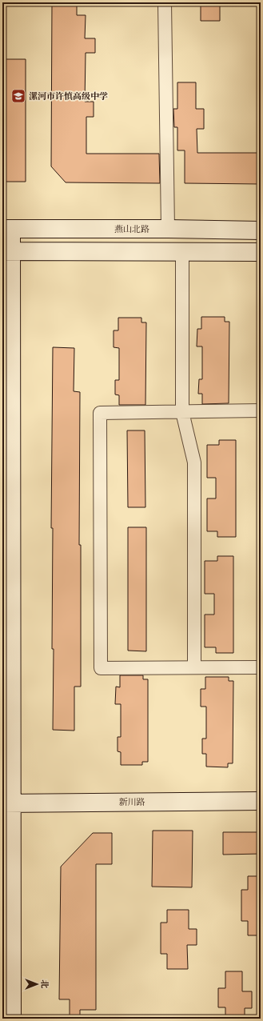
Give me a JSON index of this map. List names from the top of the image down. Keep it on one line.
{"streets":{"street":["燕山北路","新川路"]},"places":{"school or university":["漯河市许慎高级中学"]},"north":"right"}
